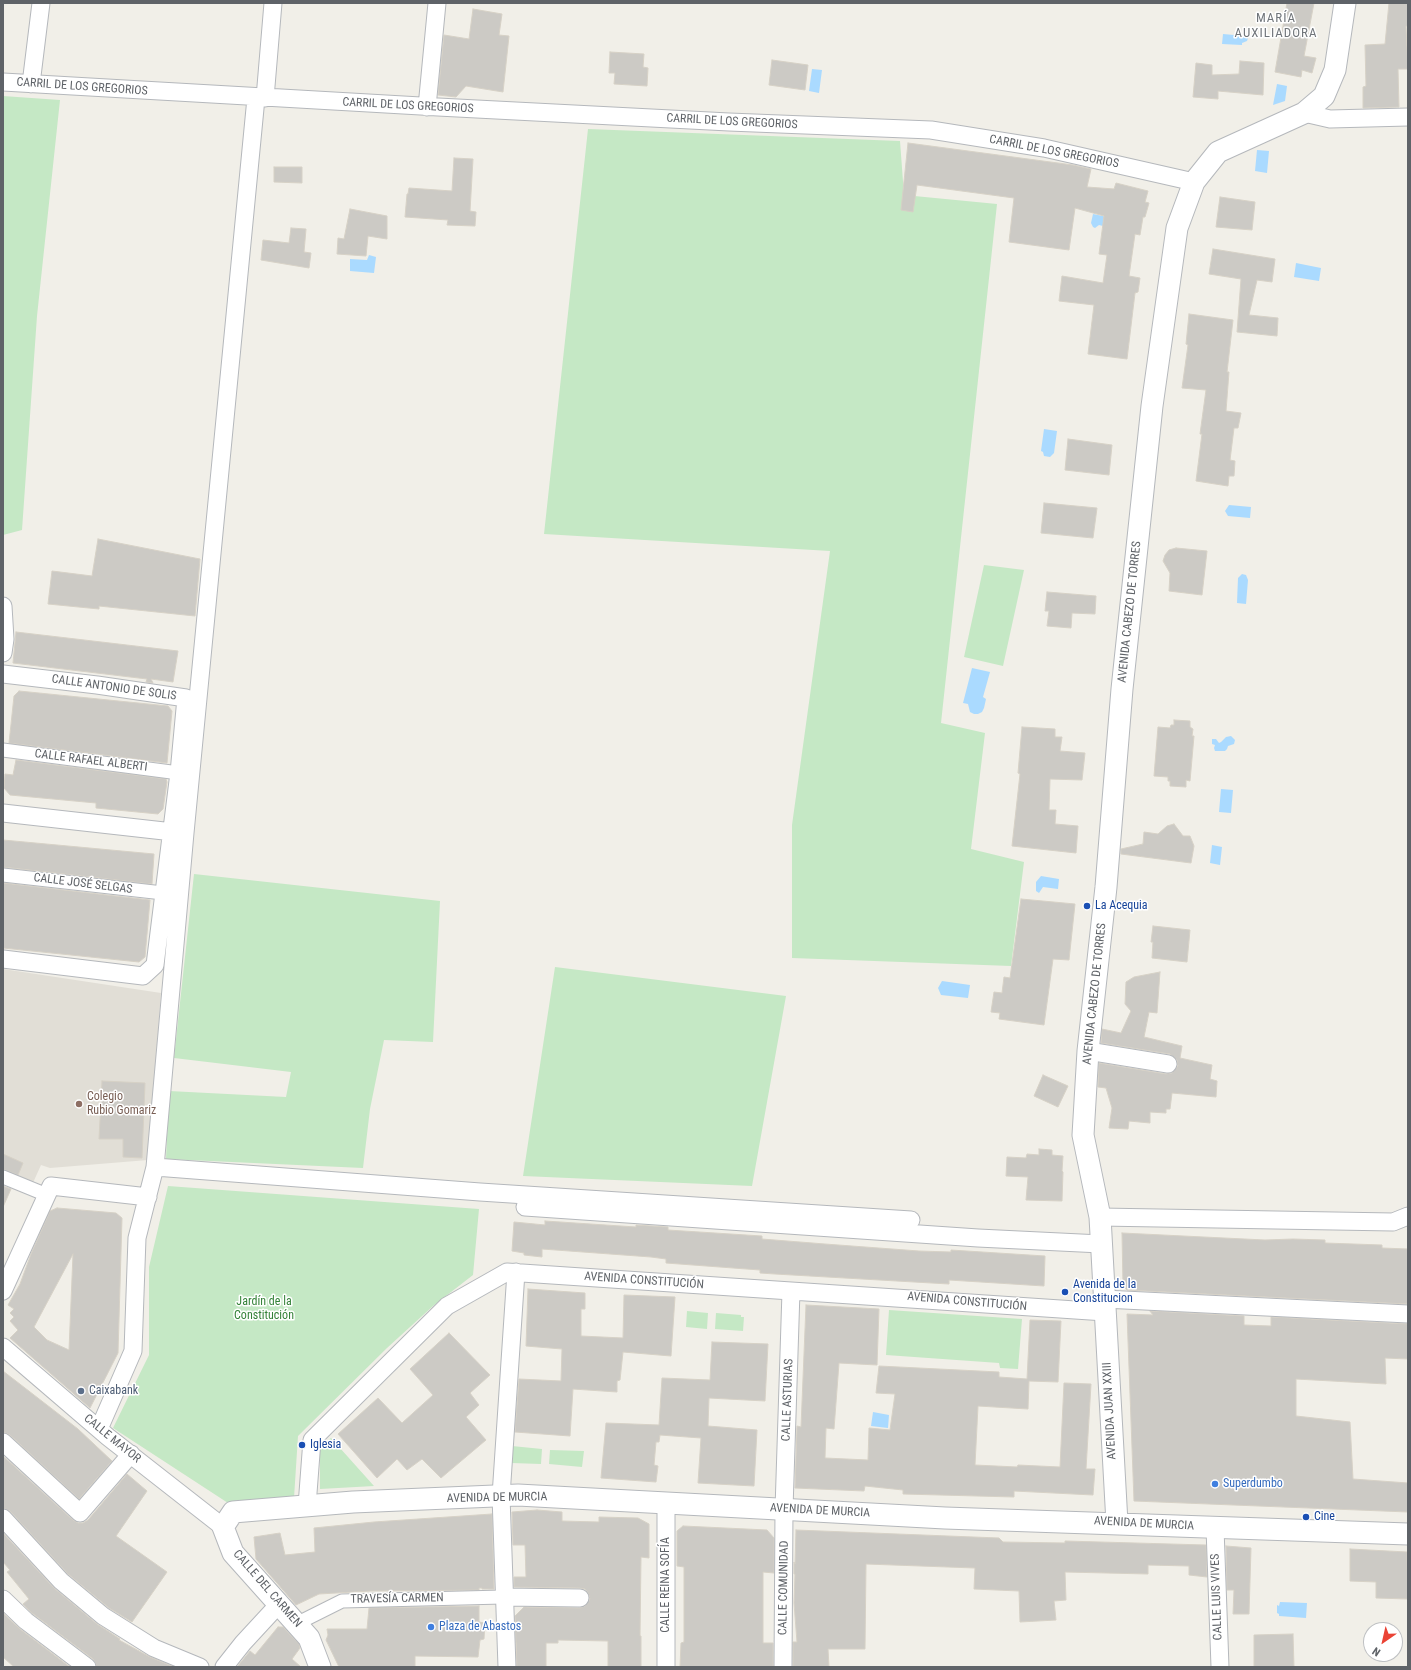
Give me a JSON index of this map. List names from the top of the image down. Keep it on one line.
{"streets":{"street":["CARRIL DE LOS GREGORIOS","AVENIDA CABEZO DE TORRES","CALLE ANTONIO DE SOLIS","CALLE RAFAEL ALBERTI","CALLE JOSÉ SELGAS","AVENIDA CONSTITUCIÓN","CALLE ASTURIAS","AVENIDA JUAN XXIII","CALLE MAYOR","AVENIDA DE MURCIA","CALLE REINA SOFÍA","CALLE COMUNIDAD","CALLE DEL CARMEN","CALLE LUIS VIVES","TRAVESÍA CARMEN"]},"crossings":[["CARRIL DE LOS GREGORIOS","AVENIDA CABEZO DE TORRES"],["AVENIDA CABEZO DE TORRES","AVENIDA CONSTITUCIÓN"],["AVENIDA CABEZO DE TORRES","AVENIDA JUAN XXIII"],["CALLE ANTONIO DE SOLIS","CALLE RAFAEL ALBERTI"],["AVENIDA CONSTITUCIÓN","CALLE ASTURIAS"],["AVENIDA CONSTITUCIÓN","AVENIDA JUAN XXIII"],["AVENIDA CONSTITUCIÓN","AVENIDA DE MURCIA"],["CALLE ASTURIAS","AVENIDA DE MURCIA"],["CALLE ASTURIAS","CALLE COMUNIDAD"],["AVENIDA JUAN XXIII","AVENIDA DE MURCIA"],["CALLE MAYOR","AVENIDA DE MURCIA"],["CALLE MAYOR","CALLE DEL CARMEN"],["AVENIDA DE MURCIA","CALLE REINA SOFÍA"],["AVENIDA DE MURCIA","CALLE COMUNIDAD"],["AVENIDA DE MURCIA","CALLE DEL CARMEN"],["AVENIDA DE MURCIA","CALLE LUIS VIVES"],["CALLE DEL CARMEN","TRAVESÍA CARMEN"]],"districts":["MARÍA AUXILIADORA"],"parks":["Jardín de la Constitución"],"places":["La Acequia","Colegio Rubio Gomariz","Avenida de la Constitucion","Caixabank","Iglesia","Superdumbo","Cine","Plaza de Abastos"],"north":"bottom left"}
